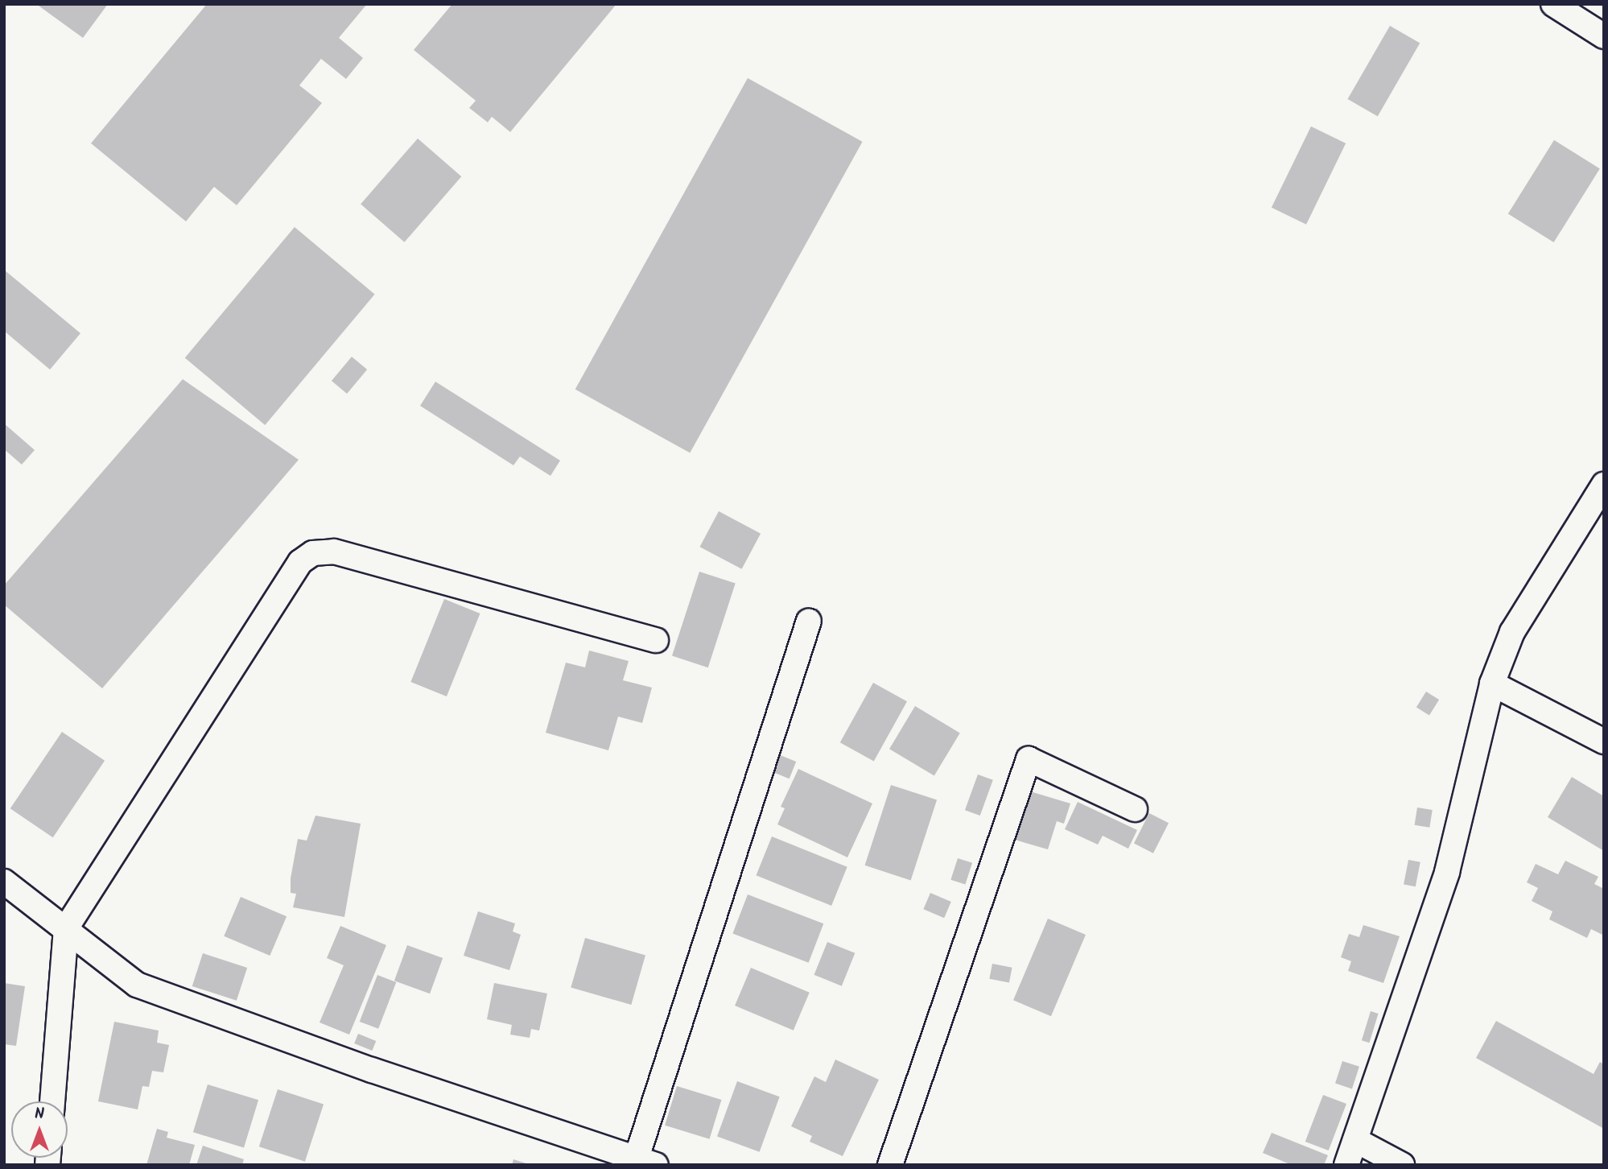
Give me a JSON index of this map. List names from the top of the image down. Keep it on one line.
{"north":"top"}
